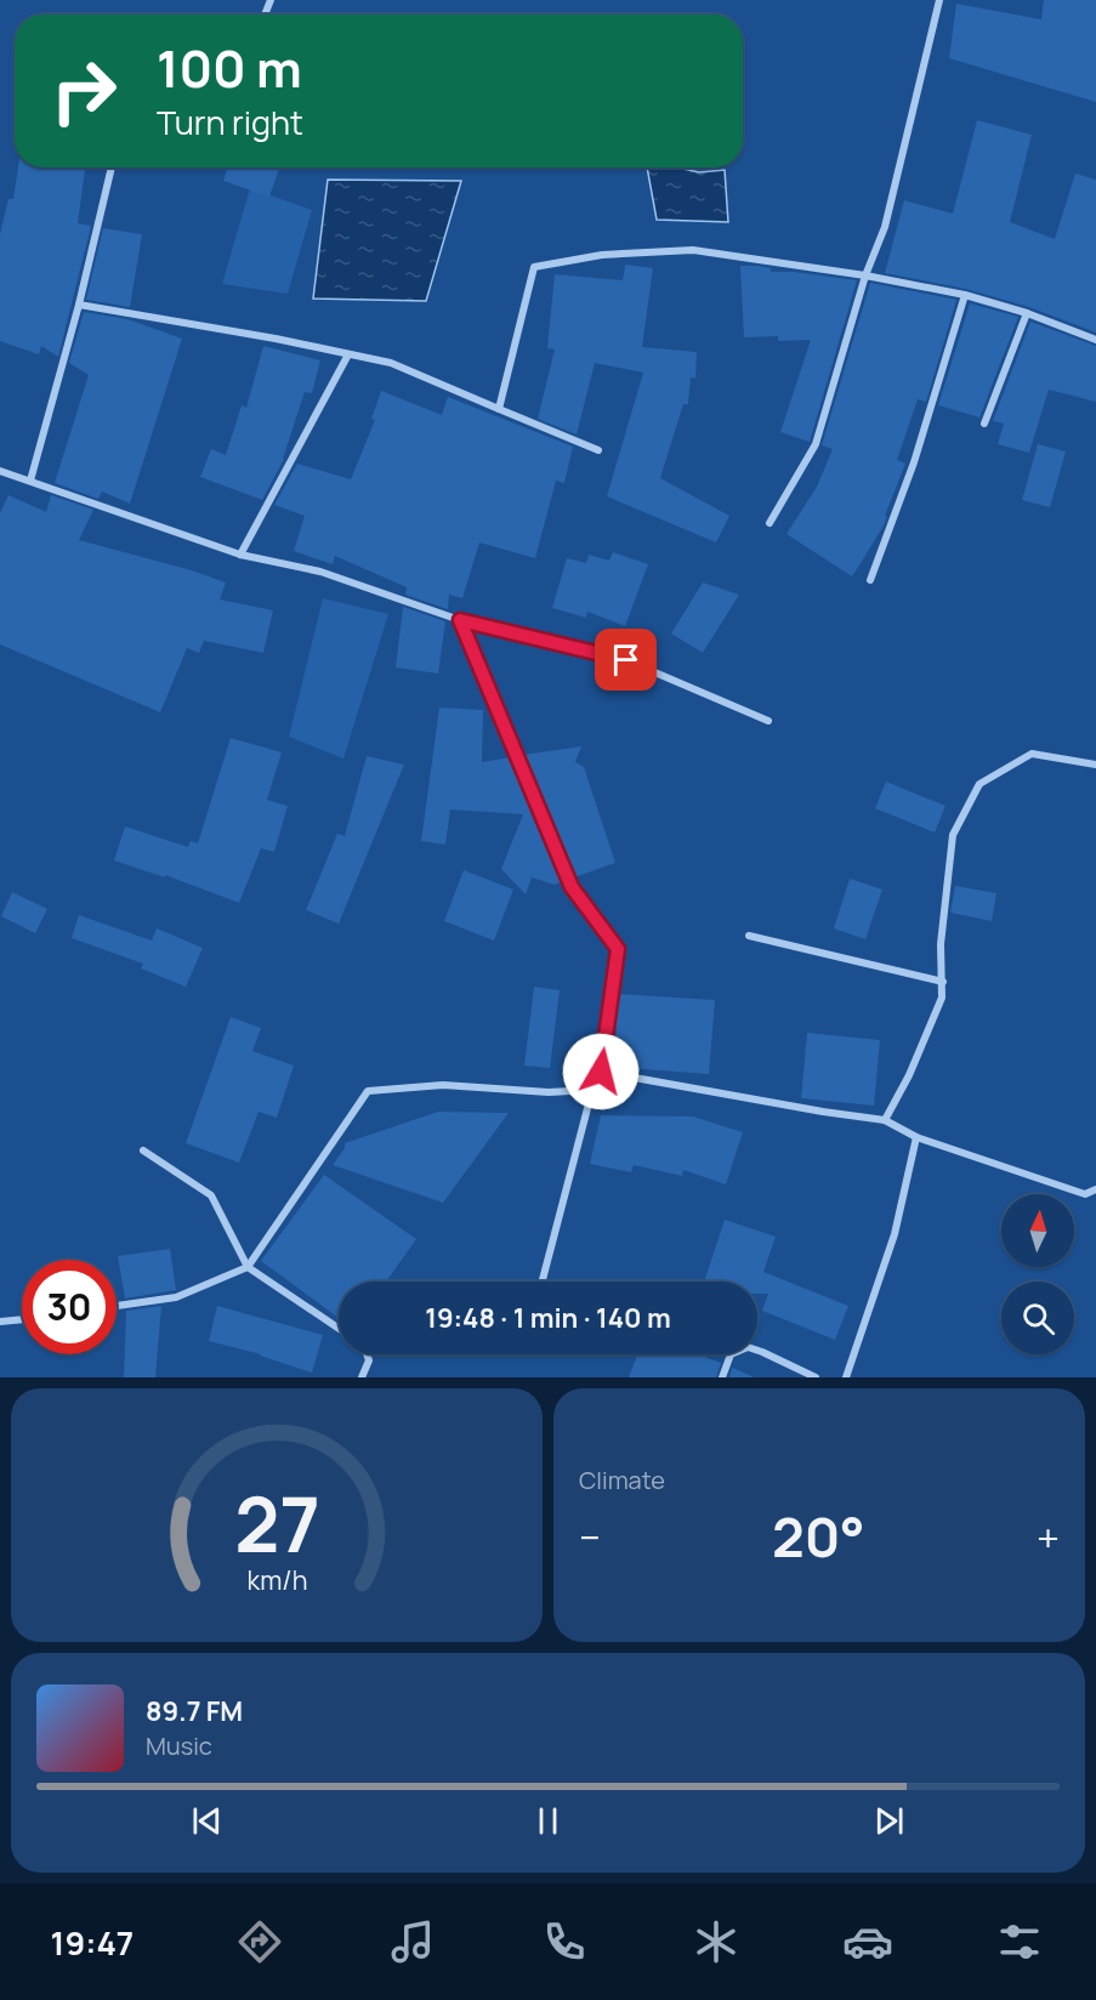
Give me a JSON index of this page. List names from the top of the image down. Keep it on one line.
{"north":"top","page":{"turn":["100 m","Turn right"],"limit":"30","trip":"19:48 · 1 min · 140 m","tile":"Climate","heat":["−","20°","+"],"song":["89.7 FM","Music"],"tabs":"19:47","gauge":["27","km/h"]}}
